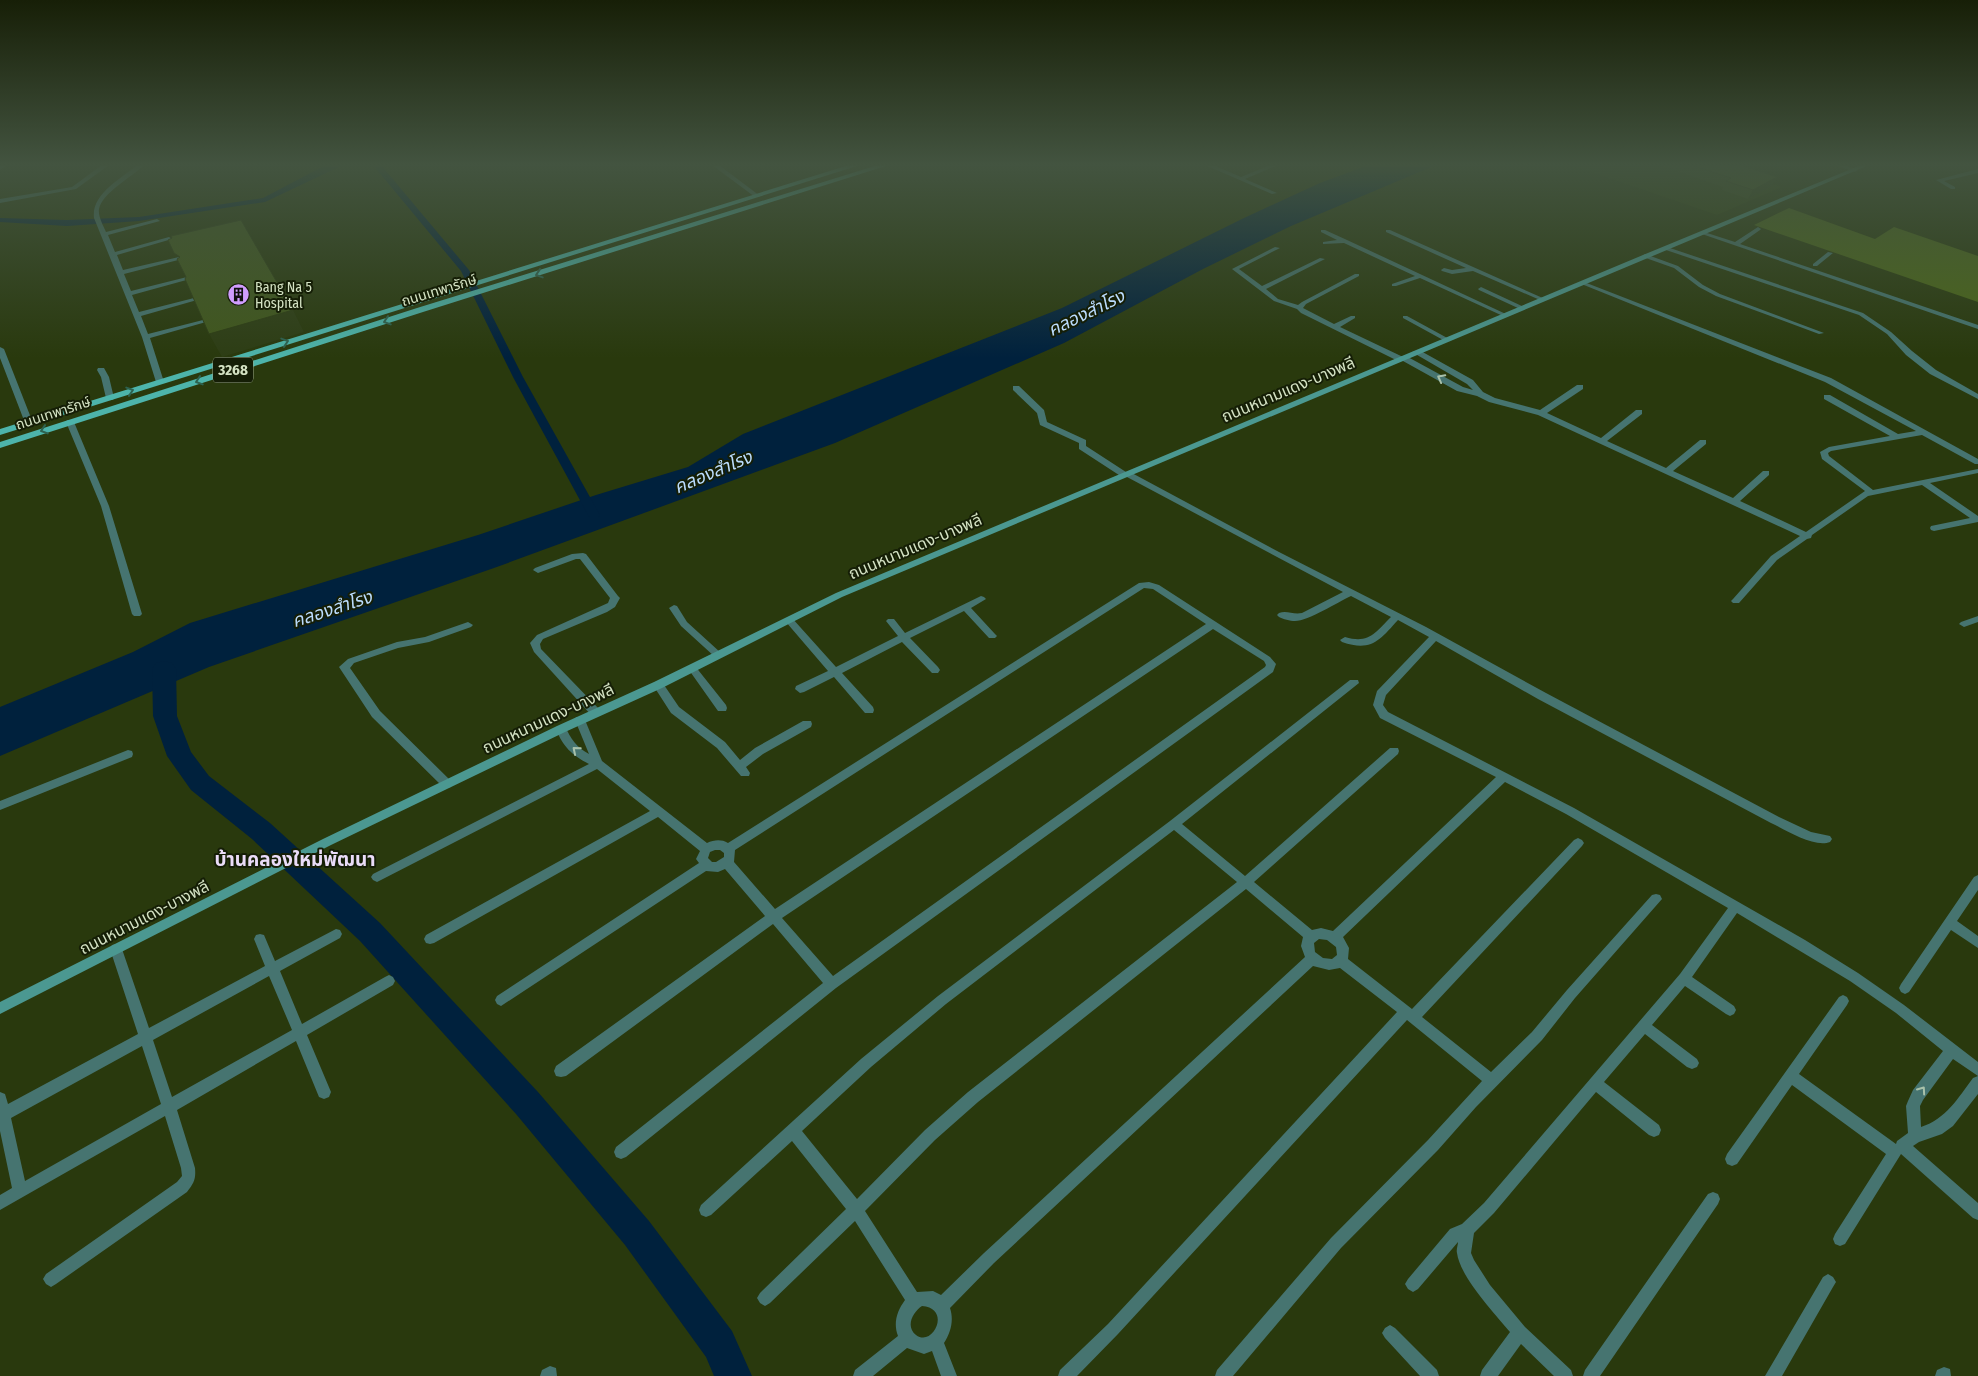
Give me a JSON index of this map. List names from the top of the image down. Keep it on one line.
{"streets":{"main road":["ถนนเทพารักษ์","3268","ถนนหนามแดง-บางพลี"]},"districts":["บ้านคลองใหม่พัฒนา"],"water":["คลองสำโรง"],"places":{"building":["Bang Na 5 Hospital"]}}
